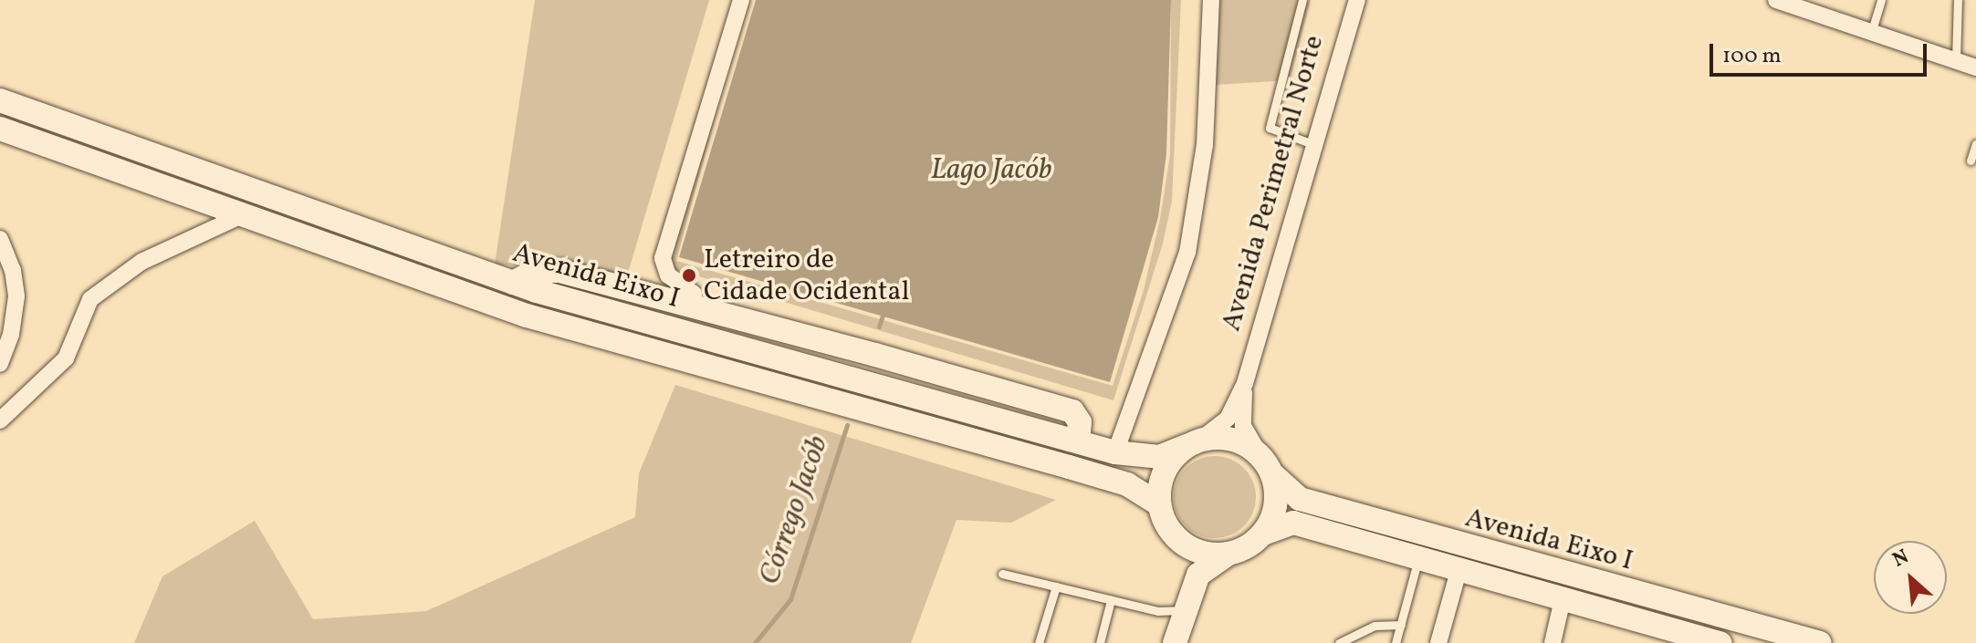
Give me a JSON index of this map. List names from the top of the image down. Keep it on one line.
{"streets":{"main road":["Avenida Eixo I"],"street":["Avenida Perimetral Norte"]},"crossings":[["Avenida Perimetral Norte","Avenida Eixo I"]],"water":["Lago Jacób","Córrego Jacób"],"places":["Letreiro de Cidade Ocidental"],"scale_bar":"100 m","north":"top left"}
